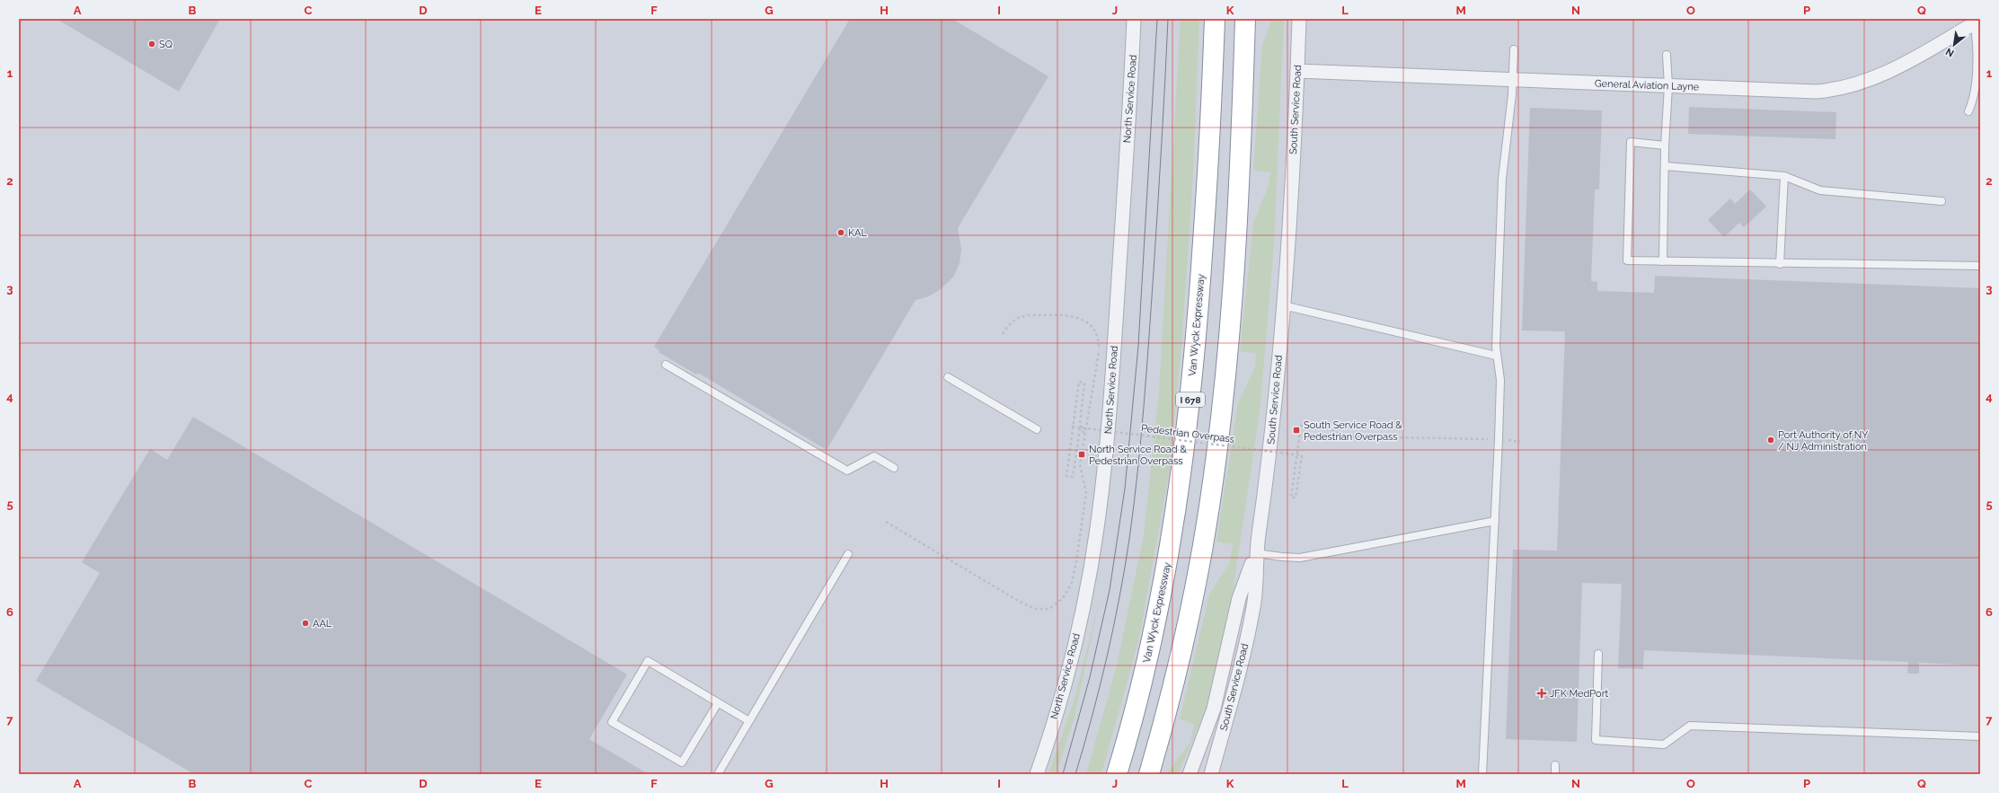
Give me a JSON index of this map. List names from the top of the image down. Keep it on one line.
{"streets":{"highway":["Van Wyck Expressway","I 678"],"street":["General Aviation Layne","North Service Road","South Service Road"],"path":["Pedestrian Overpass"]},"crossings":[["General Aviation Layne","South Service Road"]],"places":{"other":["SQ","KAL","Port Authority of NY / NJ Administration","AAL"],"transit":["South Service Road & Pedestrian Overpass","North Service Road & Pedestrian Overpass"],"health":["JFK MedPort"]},"north":"bottom left","grid":{"columns":["A","B","C","D","E","F","G","H","I","J","K","L","M","N","O","P","Q"],"rows":["1","2","3","4","5","6","7"]}}
